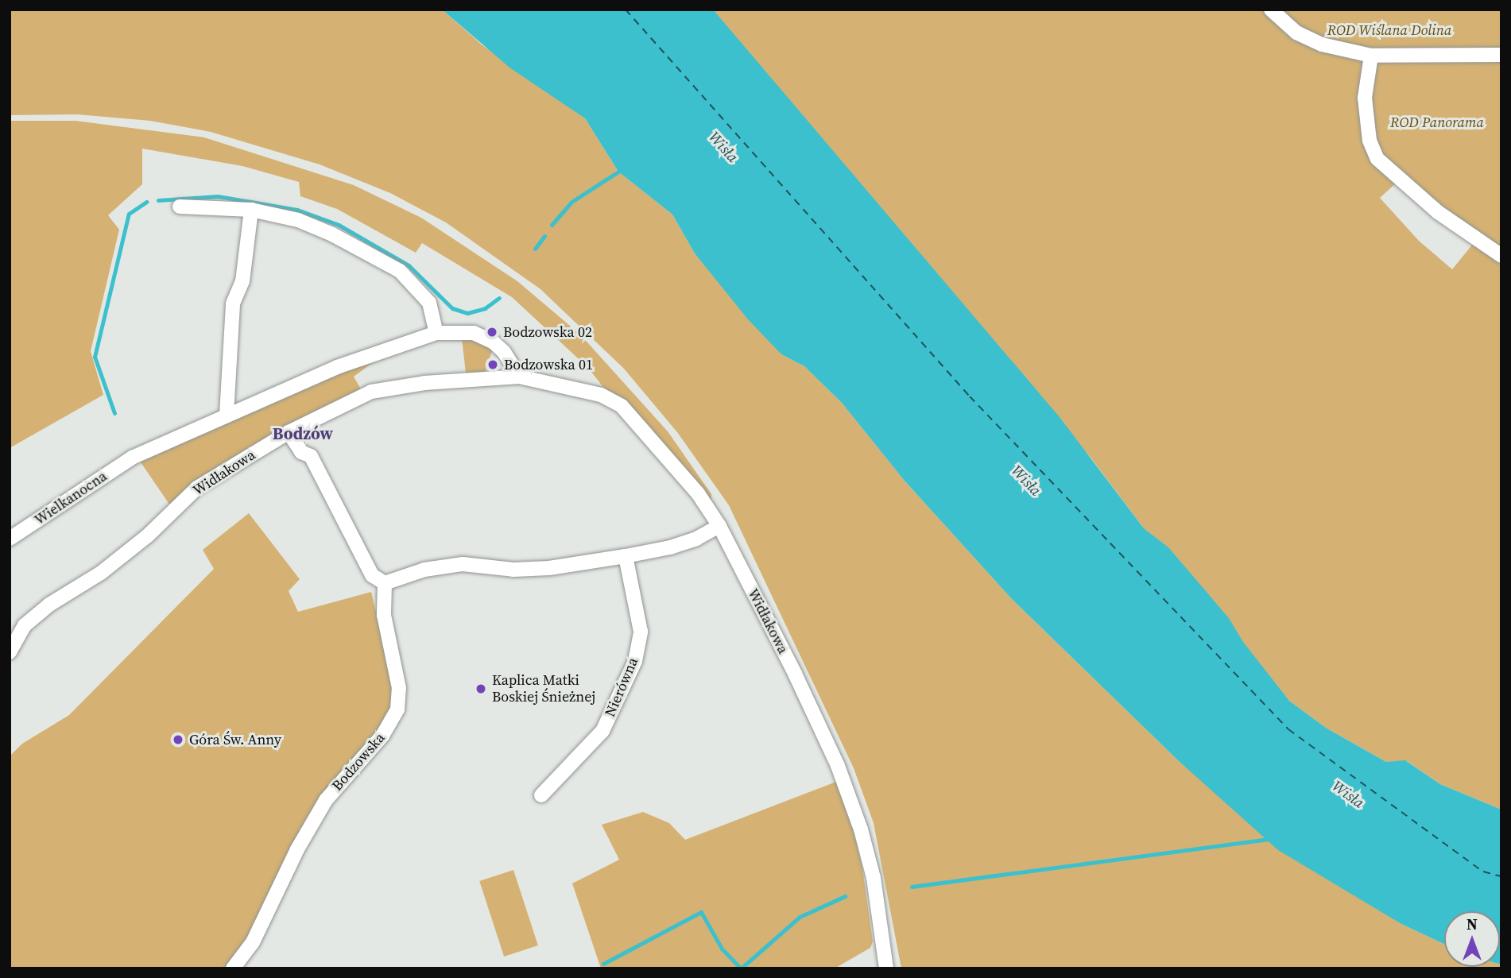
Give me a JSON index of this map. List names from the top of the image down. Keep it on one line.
{"streets":{"street":["Widłakowa","Wielkanocna","Nierówna","Bodzowska"]},"districts":["Bodzów"],"water":["Wisła"],"parks":["ROD Wiślana Dolina","ROD Panorama"],"places":["Bodzowska 02","Bodzowska 01","Kaplica Matki Boskiej Śnieżnej","Góra Św. Anny"],"north":"top"}
